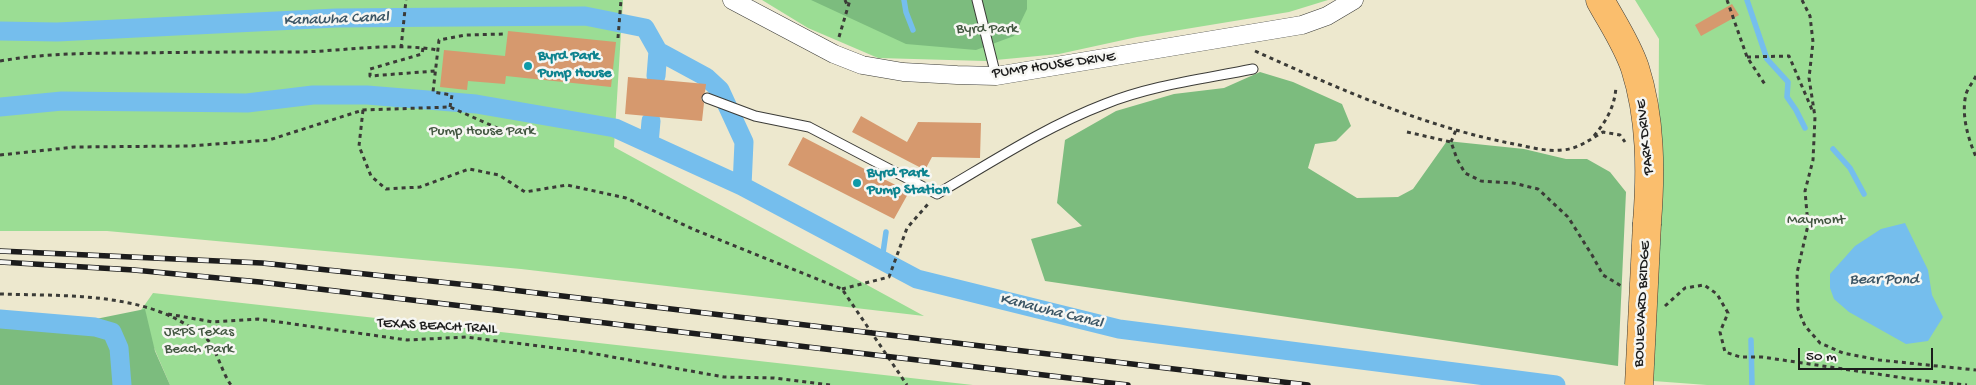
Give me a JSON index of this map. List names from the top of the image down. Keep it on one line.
{"streets":{"main road":["PARK DRIVE","BOULEVARD BRIDGE"],"street":["PUMP HOUSE DRIVE"],"path":["TEXAS BEACH TRAIL"]},"crossings":[["PARK DRIVE","BOULEVARD BRIDGE"]],"water":["Kanawha Canal","Bear Pond"],"parks":["Byrd Park","Pump House Park","Maymont","JRPS Texas Beach Park"],"places":["Byrd Park Pump House","Byrd Park Pump Station"],"scale_bar":"50 m"}
